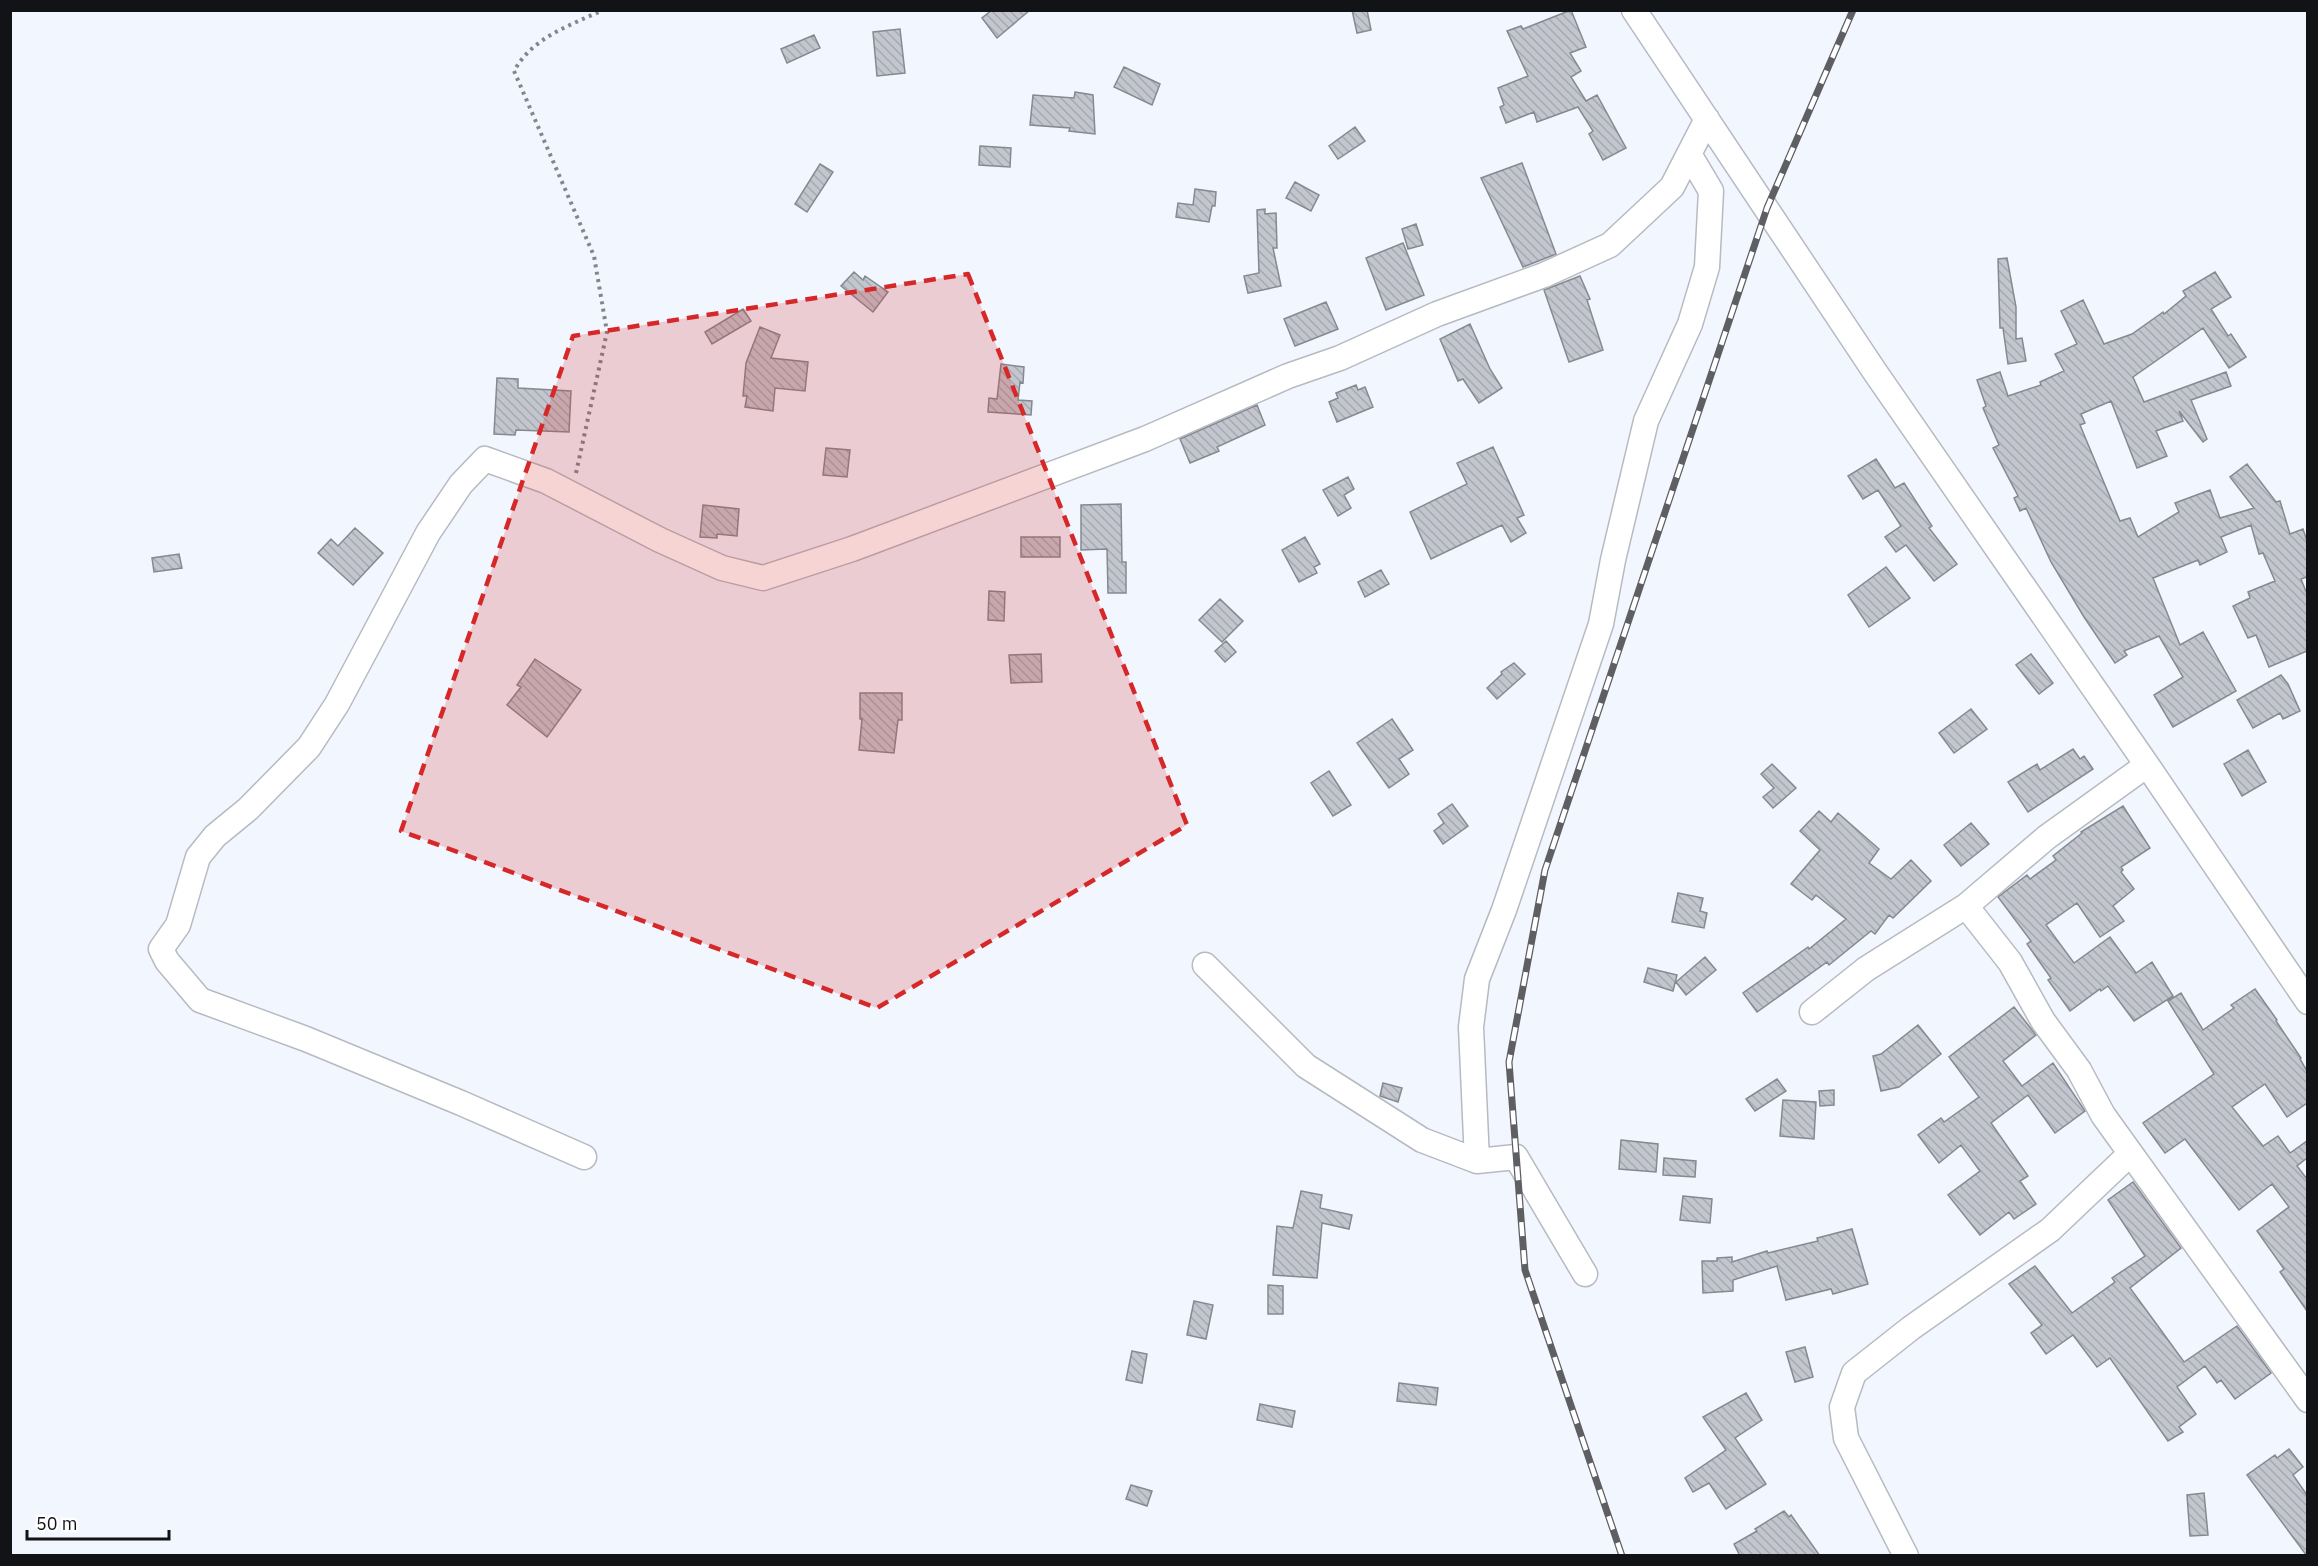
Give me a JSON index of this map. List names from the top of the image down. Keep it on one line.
{"scale_bar":"50 m"}
